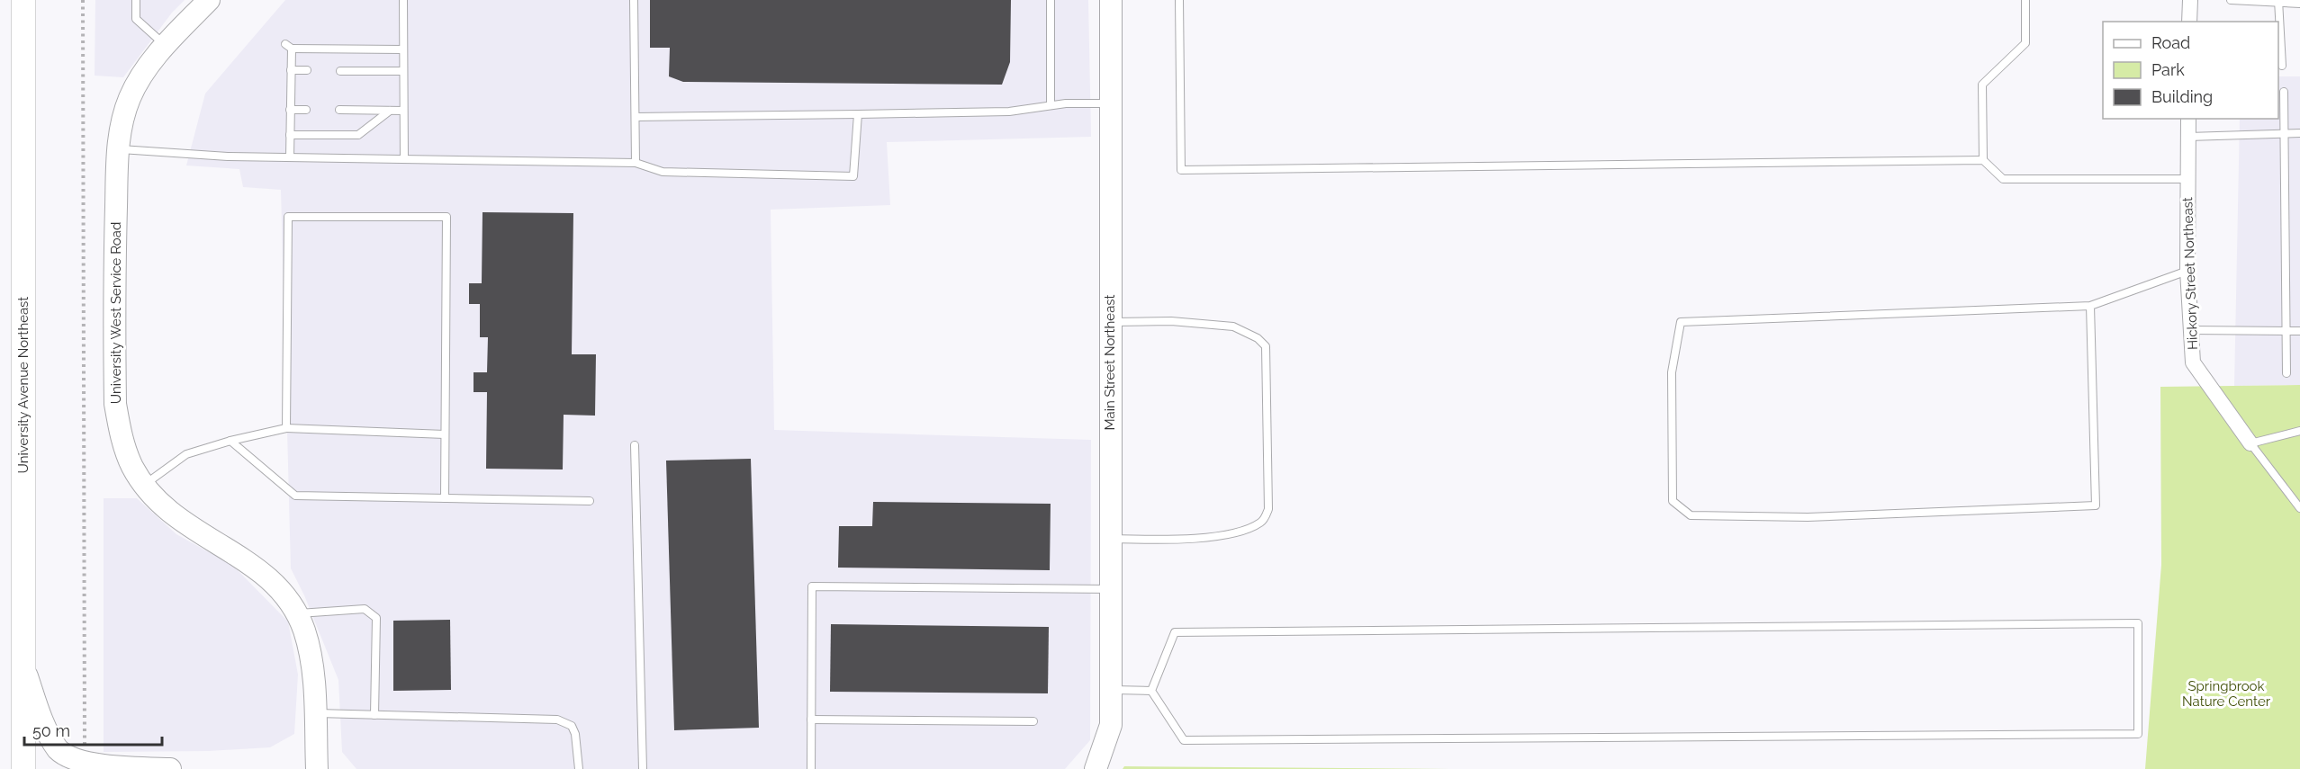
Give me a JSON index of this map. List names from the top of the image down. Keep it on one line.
{"streets":{"main road":["University Avenue Northeast"],"street":["Hickory Street Northeast","University West Service Road","Main Street Northeast"]},"parks":["Springbrook Nature Center"],"legend":["Road","Park","Building"],"scale_bar":"50 m"}
